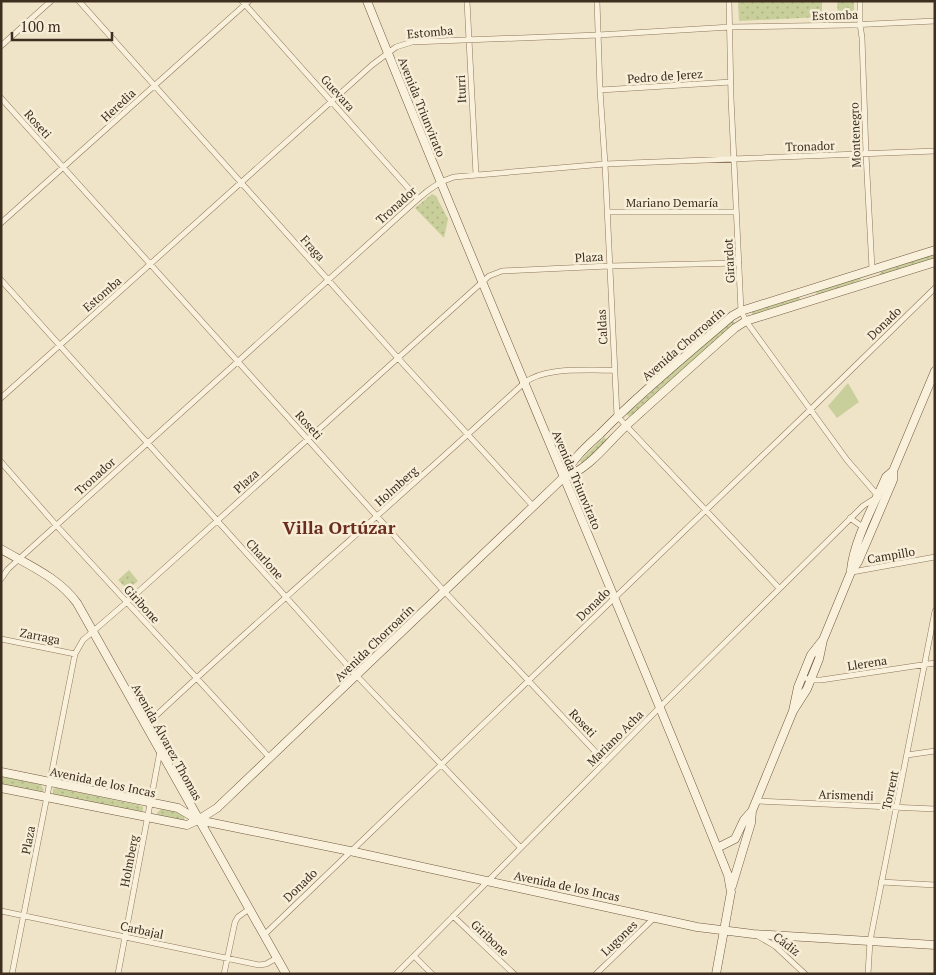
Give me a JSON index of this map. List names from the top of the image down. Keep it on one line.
{"streets":{"main road":["Avenida Triunvirato","Avenida Chorroarín","Avenida Álvarez Thomas","Avenida de los Incas"],"street":["Estomba","Pedro de Jerez","Iturri","Guevara","Heredia","Roseti","Montenegro","Tronador","Mariano Demaría","Fraga","Plaza","Girardot","Donado","Caldas","Holmberg","Campillo","Charlone","Giribone","Zarraga","Llerena","Mariano Acha","Torrent","Arismendi","Carbajal","Lugones","Cádiz"]},"crossings":[["Estomba","Iturri"],["Estomba","Guevara"],["Estomba","Avenida Triunvirato"],["Estomba","Roseti"],["Estomba","Montenegro"],["Estomba","Fraga"],["Estomba","Girardot"],["Estomba","Caldas"],["Estomba","Charlone"],["Pedro de Jerez","Girardot"],["Pedro de Jerez","Caldas"],["Iturri","Tronador"],["Guevara","Heredia"],["Guevara","Tronador"],["Heredia","Roseti"],["Heredia","Fraga"],["Avenida Triunvirato","Tronador"],["Avenida Triunvirato","Plaza"],["Avenida Triunvirato","Donado"],["Avenida Triunvirato","Avenida Chorroarín"],["Avenida Triunvirato","Holmberg"],["Avenida Triunvirato","Mariano Acha"],["Avenida Triunvirato","Avenida de los Incas"],["Roseti","Tronador"],["Roseti","Plaza"],["Roseti","Donado"],["Roseti","Avenida Chorroarín"],["Roseti","Holmberg"],["Roseti","Mariano Acha"],["Montenegro","Tronador"],["Montenegro","Avenida Chorroarín"],["Tronador","Fraga"],["Tronador","Girardot"],["Tronador","Caldas"],["Tronador","Charlone"],["Tronador","Giribone"],["Tronador","Avenida Álvarez Thomas"],["Mariano Demaría","Girardot"],["Mariano Demaría","Caldas"],["Fraga","Plaza"],["Fraga","Avenida Chorroarín"],["Fraga","Holmberg"],["Plaza","Girardot"],["Plaza","Caldas"],["Plaza","Charlone"],["Plaza","Giribone"],["Plaza","Zarraga"],["Plaza","Avenida Álvarez Thomas"],["Plaza","Avenida de los Incas"],["Plaza","Carbajal"],["Girardot","Donado"],["Girardot","Avenida Chorroarín"],["Girardot","Mariano Acha"],["Donado","Charlone"],["Donado","Avenida Álvarez Thomas"],["Donado","Avenida de los Incas"],["Caldas","Avenida Chorroarín"],["Caldas","Holmberg"],["Avenida Chorroarín","Charlone"],["Avenida Chorroarín","Giribone"],["Avenida Chorroarín","Avenida Álvarez Thomas"],["Avenida Chorroarín","Avenida de los Incas"],["Holmberg","Charlone"],["Holmberg","Giribone"],["Holmberg","Avenida Álvarez Thomas"],["Holmberg","Avenida de los Incas"],["Holmberg","Carbajal"],["Charlone","Mariano Acha"],["Giribone","Mariano Acha"],["Llerena","Torrent"],["Mariano Acha","Avenida de los Incas"],["Avenida Álvarez Thomas","Avenida de los Incas"],["Avenida Álvarez Thomas","Carbajal"],["Avenida de los Incas","Torrent"],["Avenida de los Incas","Lugones"],["Avenida de los Incas","Cádiz"],["Torrent","Arismendi"]],"districts":["Villa Ortúzar"],"scale_bar":"100 m"}
